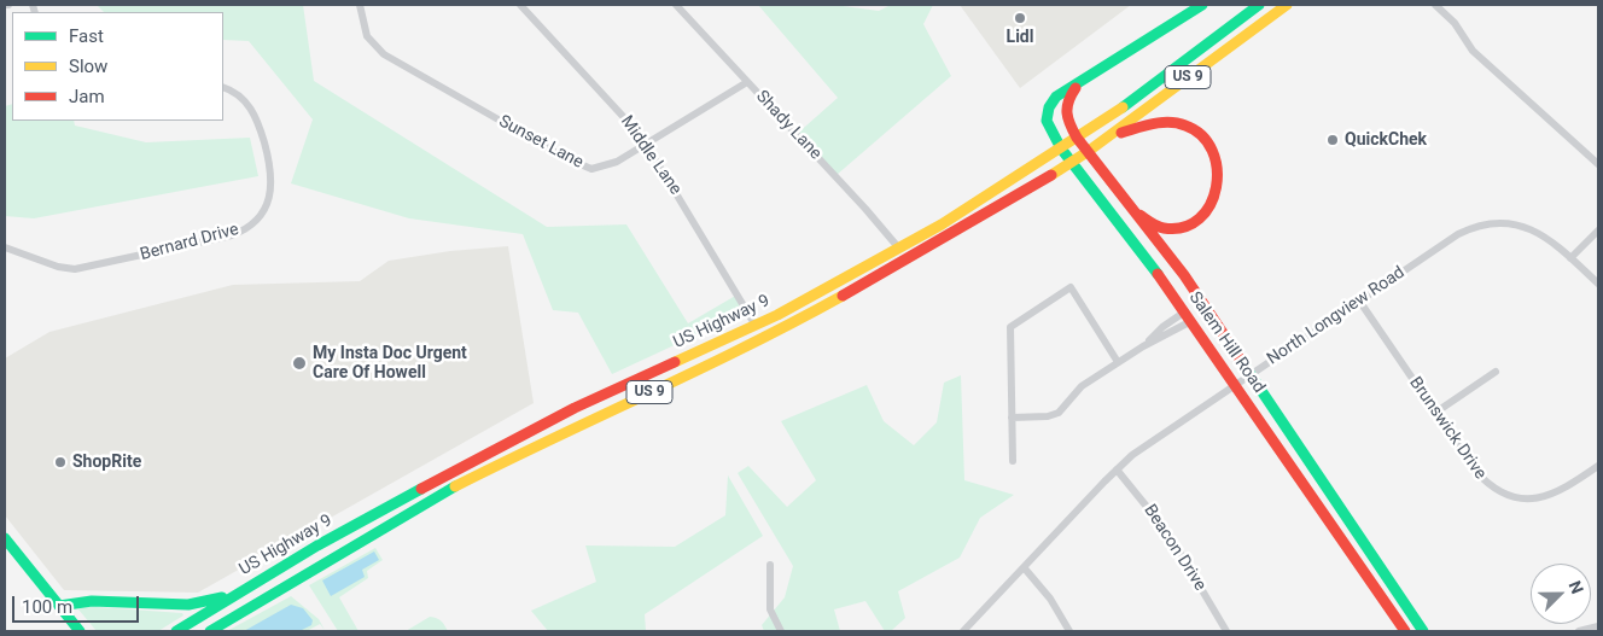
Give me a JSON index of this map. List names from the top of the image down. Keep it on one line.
{"streets":{"main road":["US 9","US Highway 9","Salem Hill Road"],"street":["Shady Lane","Sunset Lane","Middle Lane","Bernard Drive","North Longview Road","Brunswick Drive","Beacon Drive"]},"crossings":[["Shady Lane","Sunset Lane"],["Shady Lane","US Highway 9"],["Sunset Lane","Middle Lane"],["Middle Lane","US Highway 9"],["North Longview Road","Salem Hill Road"],["North Longview Road","Brunswick Drive"],["North Longview Road","Beacon Drive"],["US Highway 9","Salem Hill Road"]],"places":["Lidl","QuickChek","My Insta Doc Urgent Care Of Howell","ShopRite"],"legend":["Fast","Slow","Jam"],"scale_bar":"100 m","north":"top right"}
